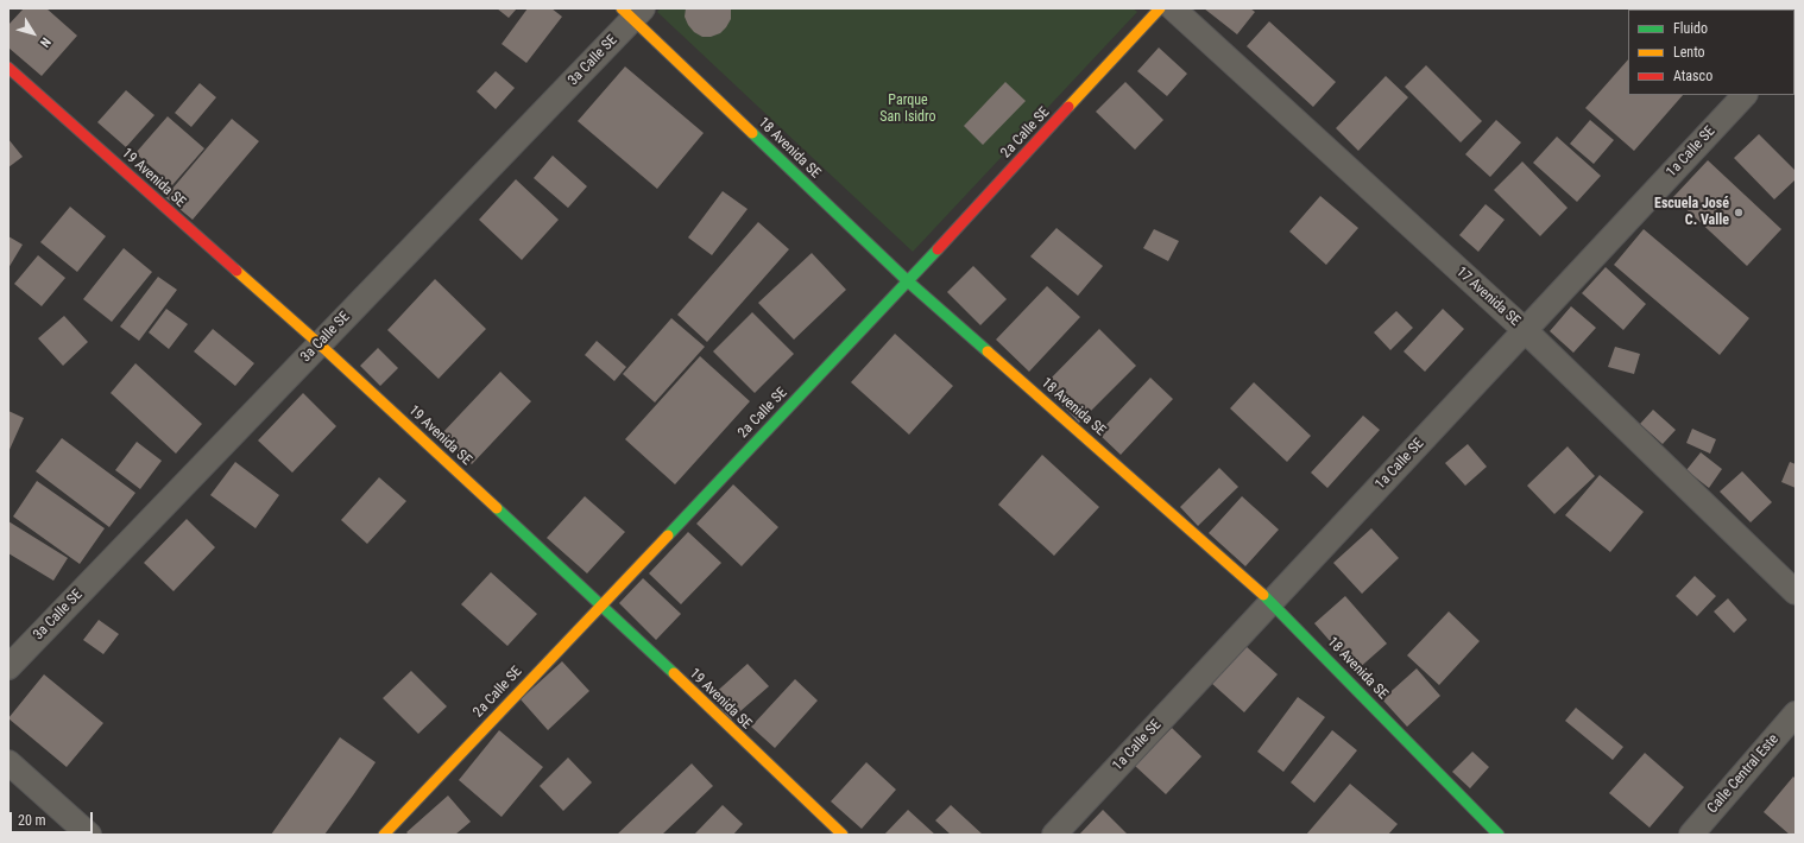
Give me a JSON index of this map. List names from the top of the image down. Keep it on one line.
{"streets":{"street":["3a Calle SE","2a Calle SE","18 Avenida SE","1a Calle SE","19 Avenida SE","17 Avenida SE","Calle Central Este"]},"crossings":[["3a Calle SE","18 Avenida SE"],["3a Calle SE","19 Avenida SE"],["2a Calle SE","18 Avenida SE"],["2a Calle SE","19 Avenida SE"],["18 Avenida SE","1a Calle SE"],["1a Calle SE","17 Avenida SE"]],"parks":["Parque San Isidro"],"places":["Escuela José C. Valle"],"legend":["Fluido","Lento","Atasco"],"scale_bar":"20 m","north":"bottom right"}
